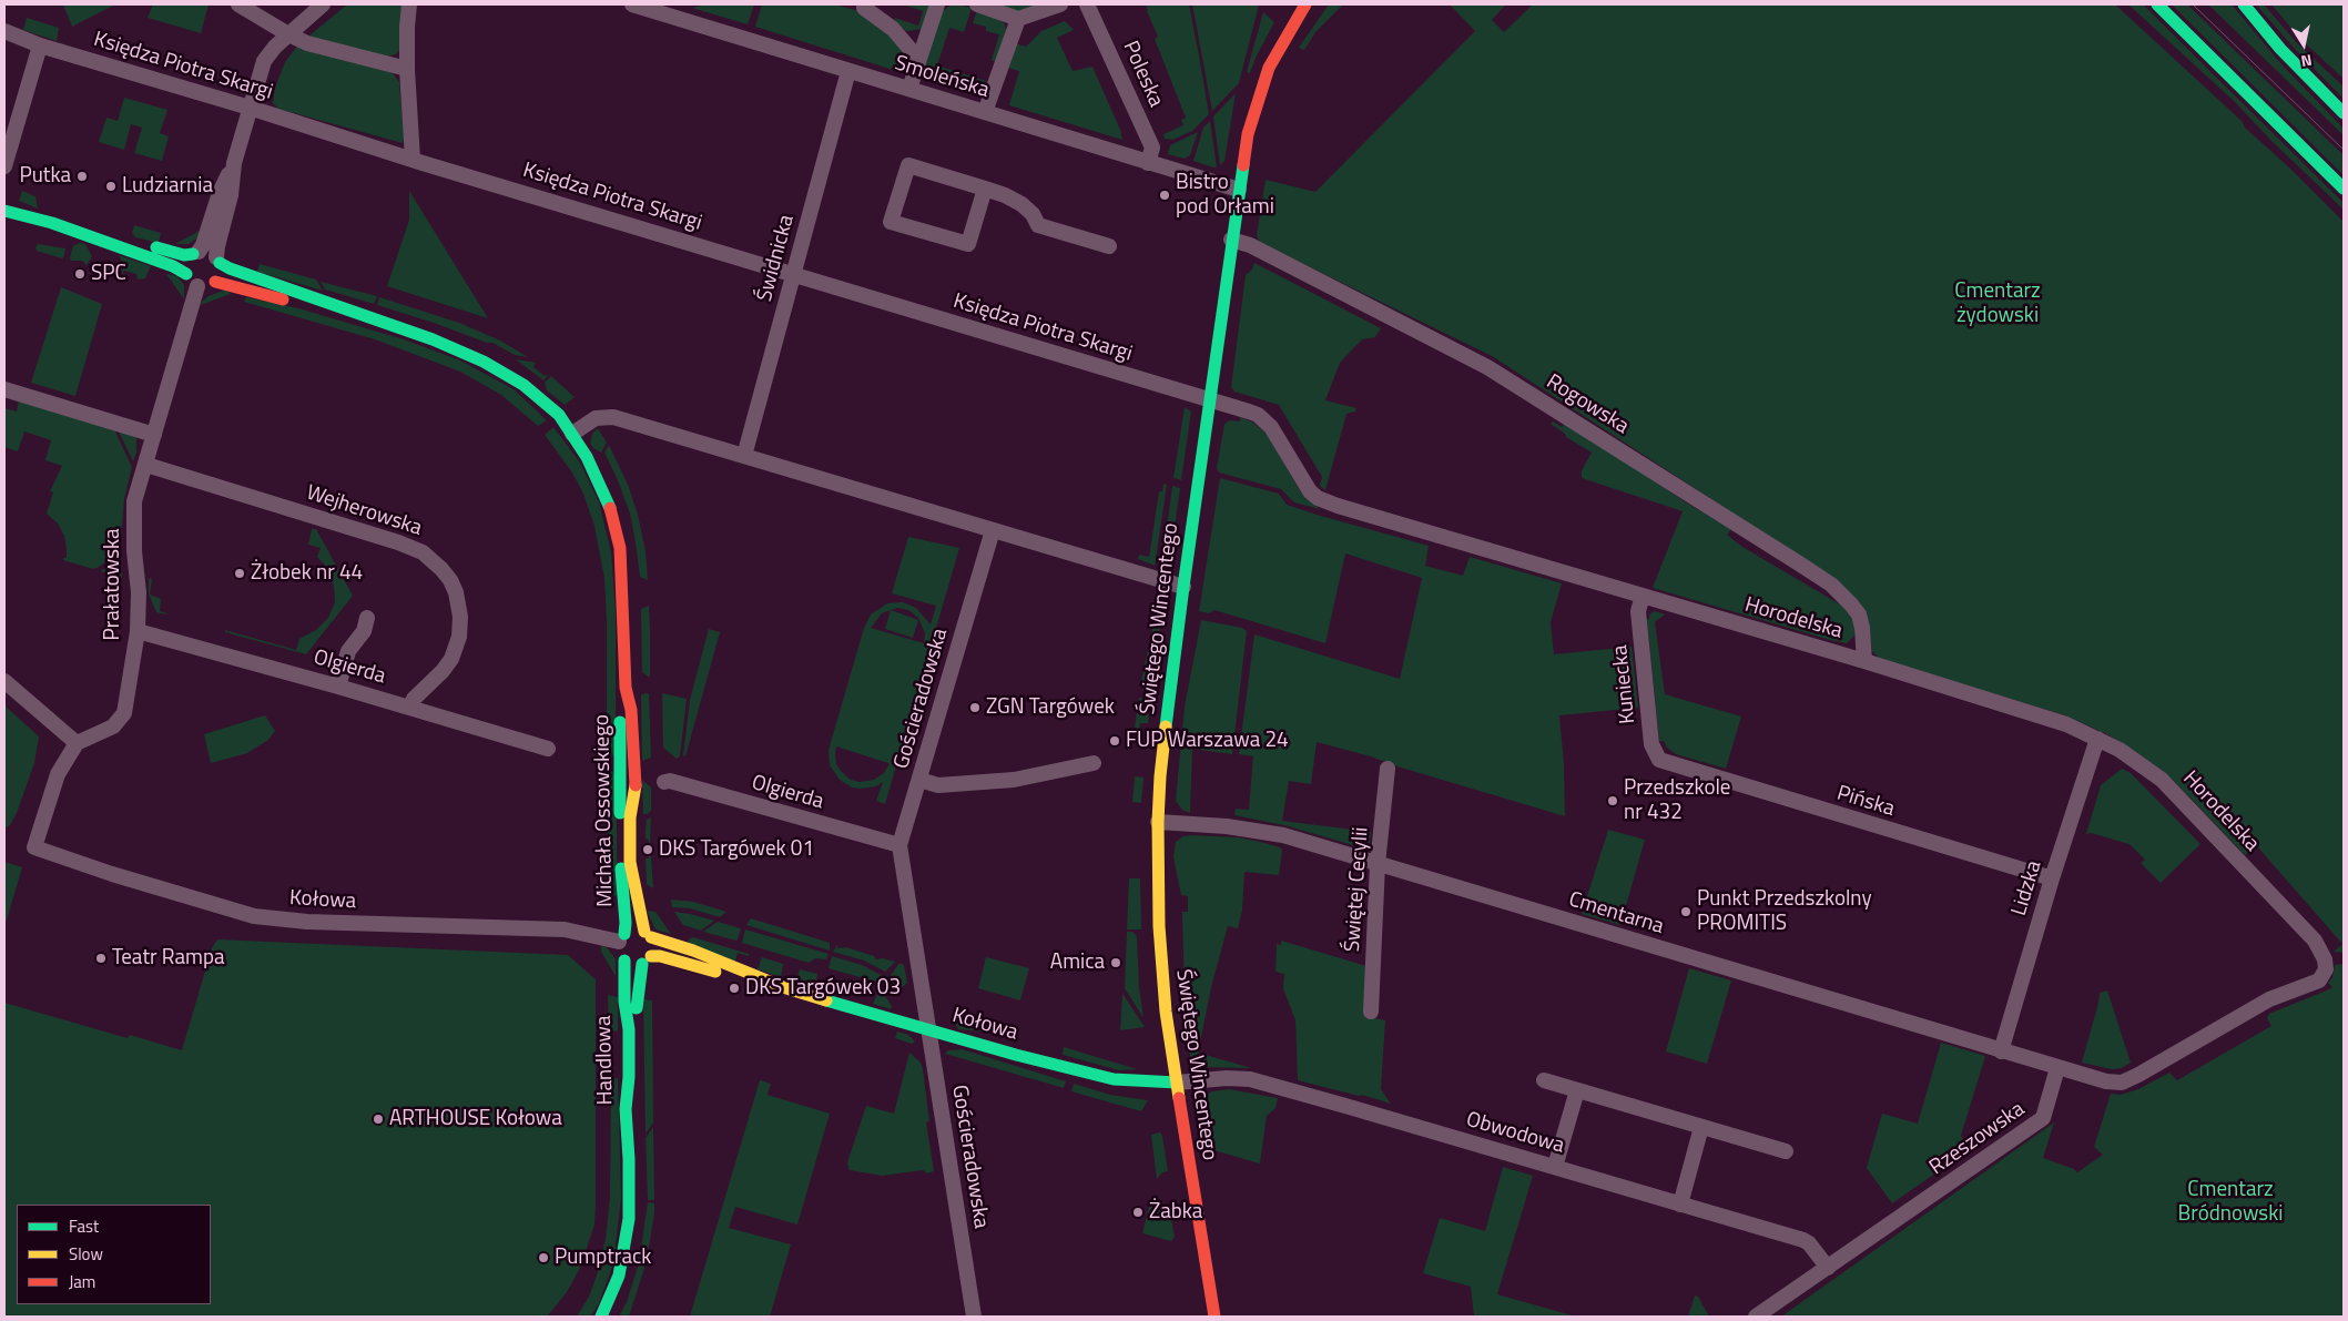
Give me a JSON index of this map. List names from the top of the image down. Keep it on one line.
{"streets":{"street":["Księdza Piotra Skargi","Poleska","Smoleńska","Świdnicka","Rogowska","Wejherowska","Prałatowska","Świętego Wincentego","Horodelska","Olgierda","Kuniecka","Gościeradowska","Pińska","Michała Ossowskiego","Lidzka","Świętej Cecylii","Kołowa","Cmentarna","Handlowa","Obwodowa","Rzeszowska"]},"crossings":[["Księdza Piotra Skargi","Świdnicka"],["Księdza Piotra Skargi","Świętego Wincentego"],["Księdza Piotra Skargi","Horodelska"],["Poleska","Smoleńska"],["Smoleńska","Świdnicka"],["Smoleńska","Świętego Wincentego"],["Rogowska","Świętego Wincentego"],["Rogowska","Horodelska"],["Wejherowska","Prałatowska"],["Wejherowska","Olgierda"],["Prałatowska","Olgierda"],["Prałatowska","Michała Ossowskiego"],["Prałatowska","Kołowa"],["Świętego Wincentego","Horodelska"],["Świętego Wincentego","Kołowa"],["Świętego Wincentego","Cmentarna"],["Świętego Wincentego","Obwodowa"],["Horodelska","Kuniecka"],["Horodelska","Lidzka"],["Horodelska","Cmentarna"],["Horodelska","Rzeszowska"],["Olgierda","Gościeradowska"],["Kuniecka","Pińska"],["Gościeradowska","Kołowa"],["Pińska","Lidzka"],["Michała Ossowskiego","Kołowa"],["Michała Ossowskiego","Handlowa"],["Lidzka","Cmentarna"],["Świętej Cecylii","Cmentarna"],["Kołowa","Handlowa"],["Kołowa","Obwodowa"],["Cmentarna","Rzeszowska"],["Obwodowa","Rzeszowska"]],"parks":["Cmentarz żydowski","Cmentarz Bródnowski"],"places":["Putka","Ludziarnia","Bistro pod Orłami","SPC","Żłobek nr 44","ZGN Targówek","FUP Warszawa 24","Przedszkole nr 432","DKS Targówek 01","Punkt Przedszkolny PROMITIS","Teatr Rampa","Amica","DKS Targówek 03","ARTHOUSE Kołowa","Żabka","Pumptrack"],"legend":["Fast","Slow","Jam"],"north":"bottom"}
